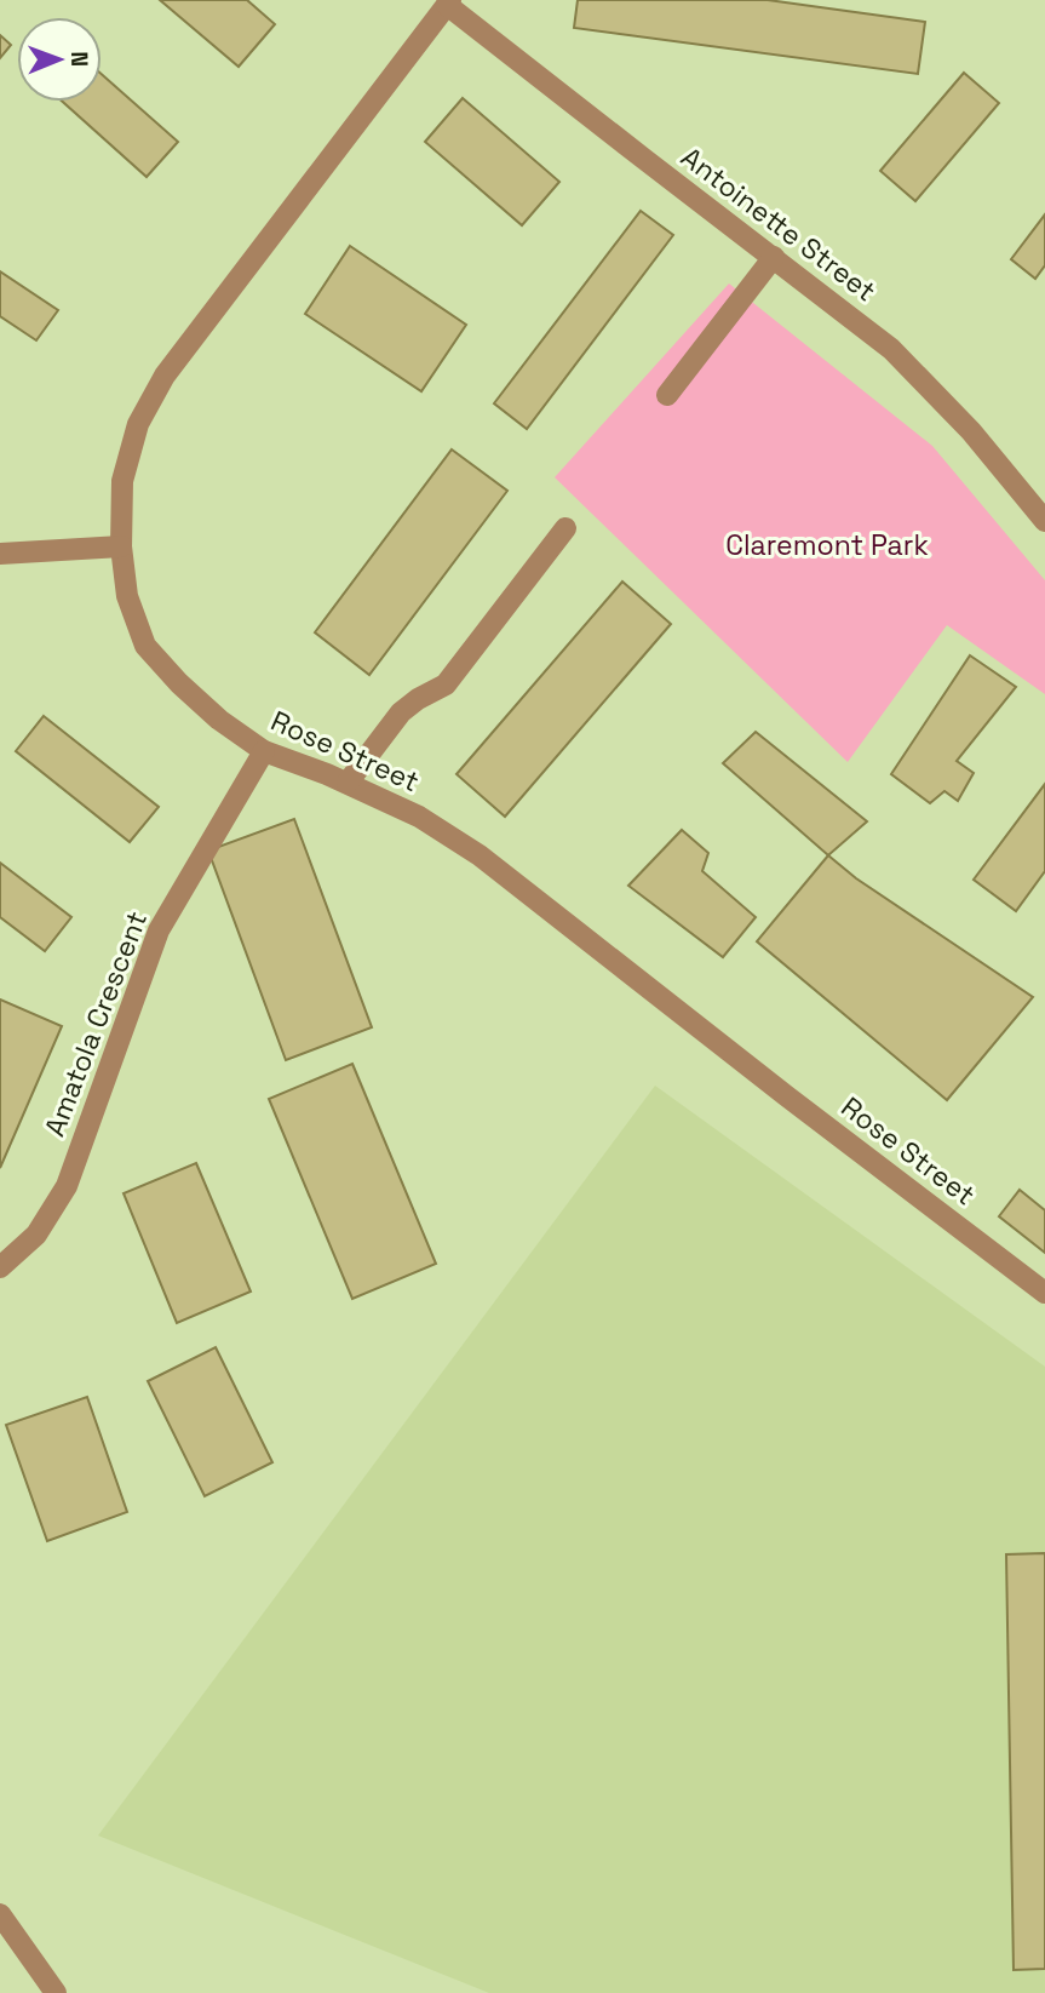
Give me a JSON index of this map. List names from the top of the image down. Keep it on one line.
{"streets":{"street":["Antoinette Street","Rose Street","Amatola Crescent"]},"crossings":[["Antoinette Street","Rose Street"],["Rose Street","Amatola Crescent"]],"parks":["Claremont Park"],"north":"right"}
